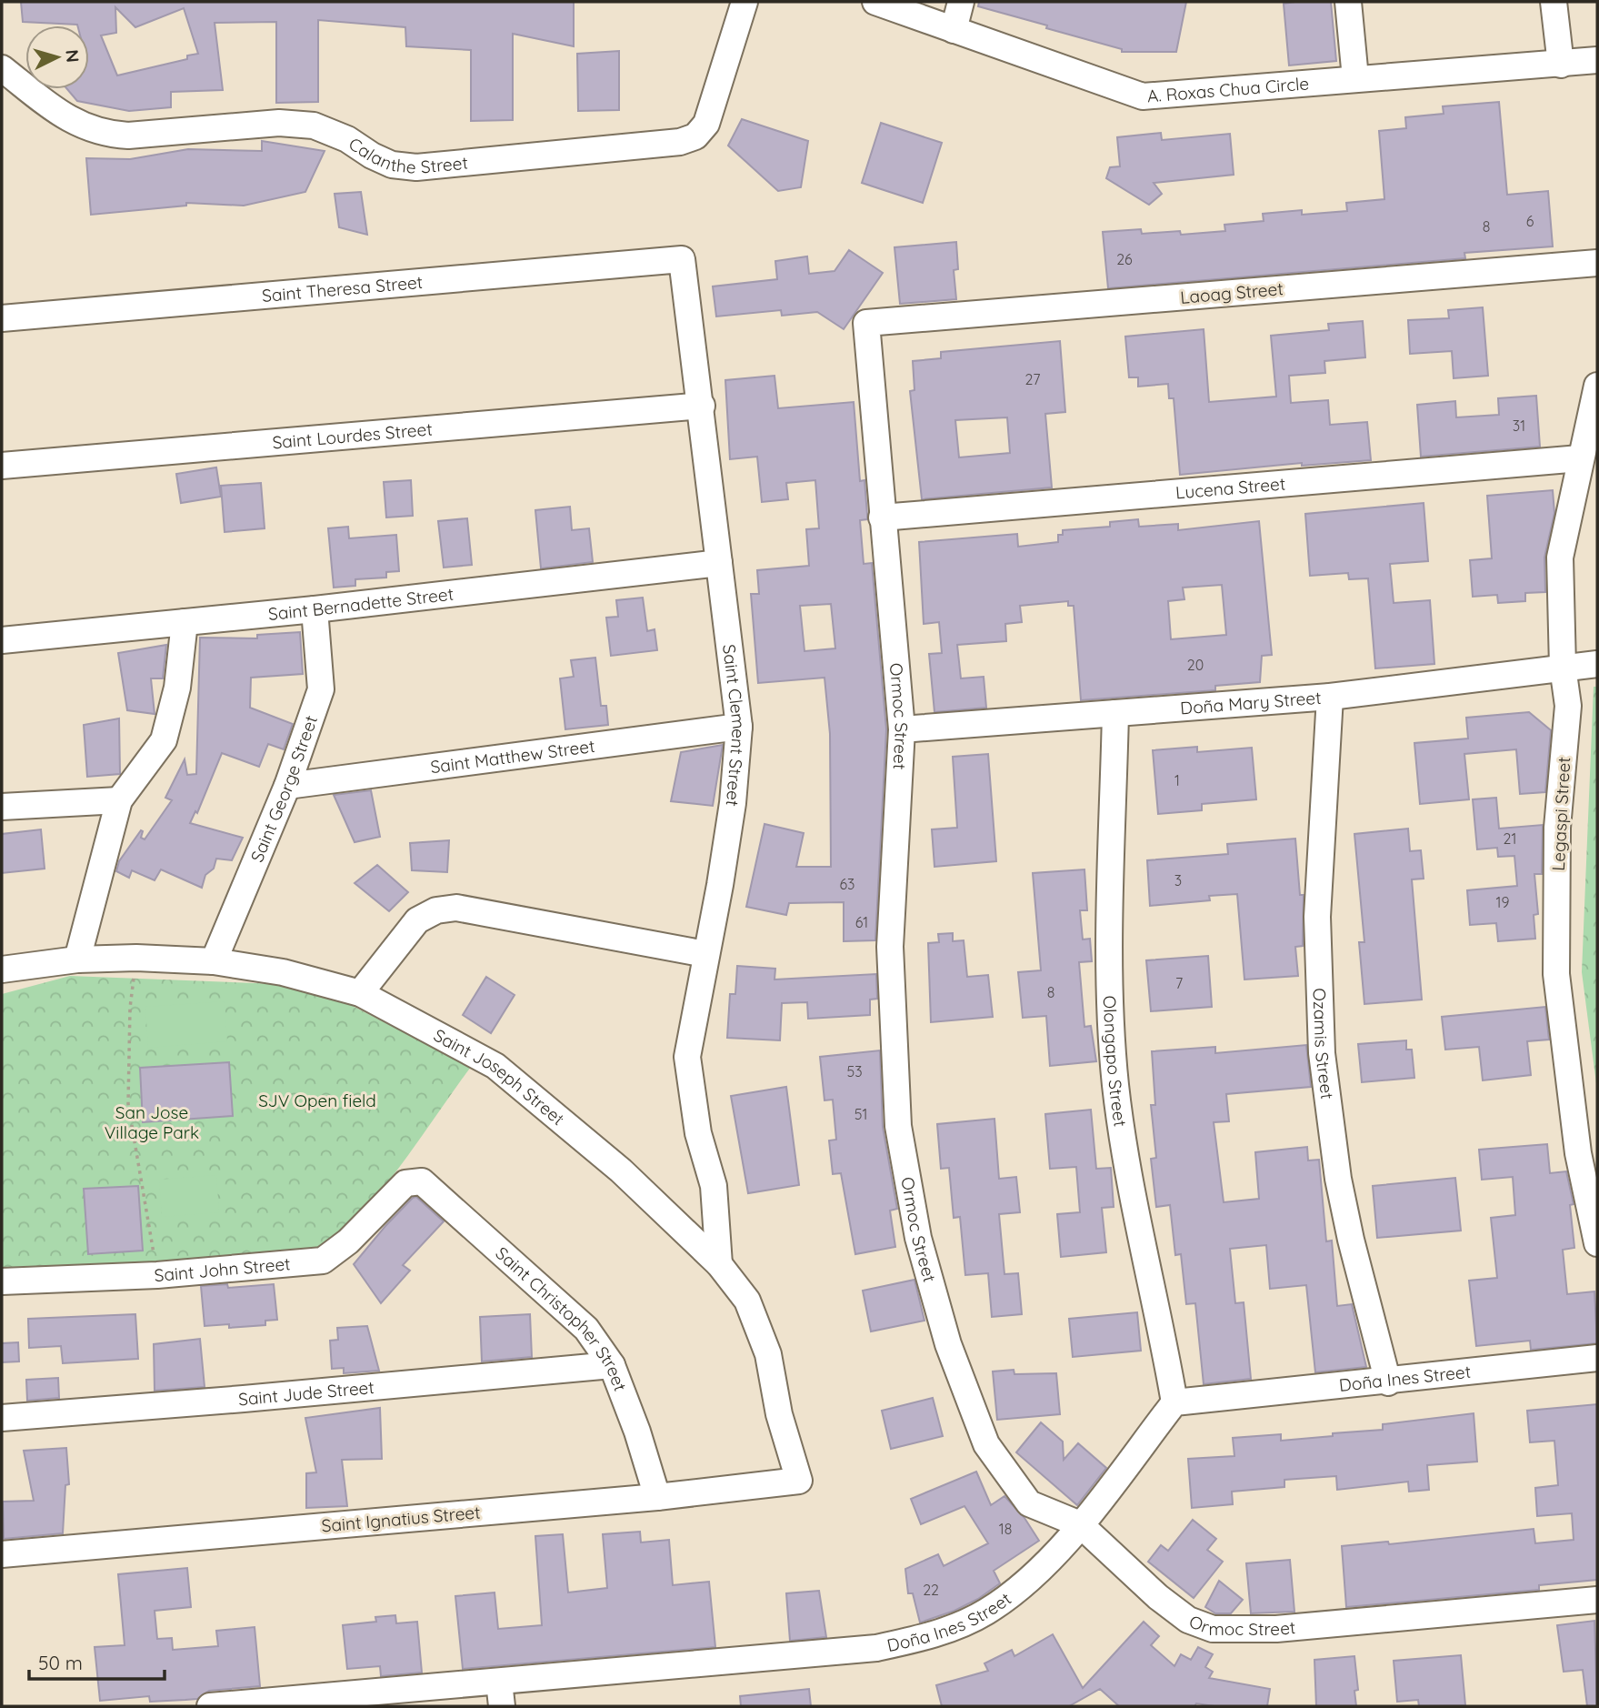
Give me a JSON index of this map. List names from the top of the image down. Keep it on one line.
{"streets":{"street":["A. Roxas Chua Circle","Calanthe Street","Saint Theresa Street","Laoag Street","Saint Lourdes Street","Lucena Street","Saint Bernadette Street","Doña Mary Street","Ormoc Street","Saint Clement Street","Saint Matthew Street","Saint George Street","Legaspi Street","Ozamis Street","Olongapo Street","Saint Joseph Street","Saint John Street","Saint Christopher Street","Doña Ines Street","Saint Jude Street","Saint Ignatius Street"]},"crossings":[["Saint Theresa Street","Saint Clement Street"],["Laoag Street","Ormoc Street"],["Saint Lourdes Street","Saint Clement Street"],["Lucena Street","Ormoc Street"],["Lucena Street","Legaspi Street"],["Saint Bernadette Street","Saint Clement Street"],["Saint Bernadette Street","Saint George Street"],["Doña Mary Street","Ormoc Street"],["Doña Mary Street","Legaspi Street"],["Doña Mary Street","Ozamis Street"],["Doña Mary Street","Olongapo Street"],["Ormoc Street","Doña Ines Street"],["Saint Clement Street","Saint Matthew Street"],["Saint Clement Street","Saint Joseph Street"],["Saint Matthew Street","Saint George Street"],["Saint George Street","Saint Joseph Street"],["Ozamis Street","Doña Ines Street"],["Olongapo Street","Doña Ines Street"],["Saint Joseph Street","Saint Ignatius Street"],["Saint John Street","Saint Christopher Street"],["Saint Christopher Street","Saint Jude Street"],["Saint Christopher Street","Saint Ignatius Street"]],"parks":["SJV Open field","San Jose Village Park"],"house_numbers":["6","8","26","27","31","20","1","21","3","63","19","61","7","8","53","51","18","22"],"scale_bar":"50 m","north":"right"}
